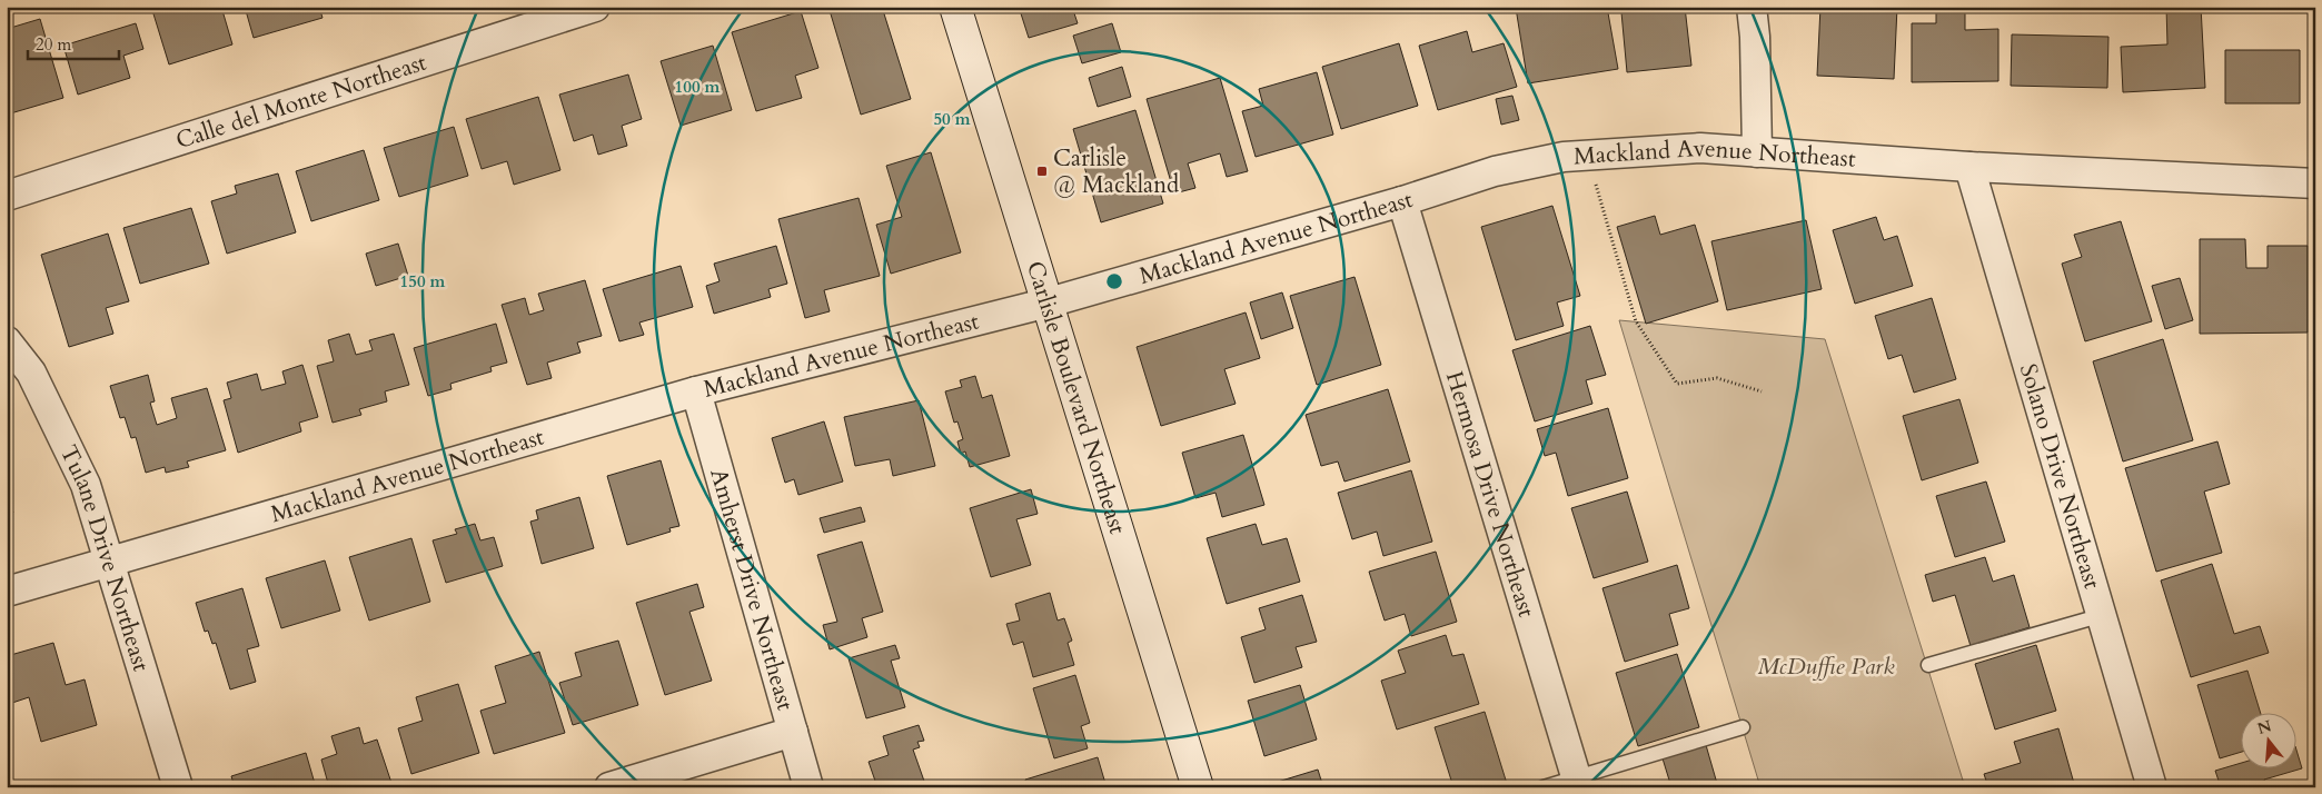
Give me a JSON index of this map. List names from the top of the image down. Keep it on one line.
{"streets":{"main road":["Carlisle Boulevard Northeast"],"street":["Calle del Monte Northeast","Mackland Avenue Northeast","Solano Drive Northeast","Hermosa Drive Northeast","Tulane Drive Northeast","Amherst Drive Northeast"]},"crossings":[["Mackland Avenue Northeast","Carlisle Boulevard Northeast"],["Mackland Avenue Northeast","Solano Drive Northeast"],["Mackland Avenue Northeast","Hermosa Drive Northeast"],["Mackland Avenue Northeast","Tulane Drive Northeast"],["Mackland Avenue Northeast","Amherst Drive Northeast"]],"parks":["McDuffie Park"],"places":{"transit":["Carlisle @ Mackland"]},"scale_bar":"20 m","north":"top","rings":["100 m","50 m","150 m"]}
